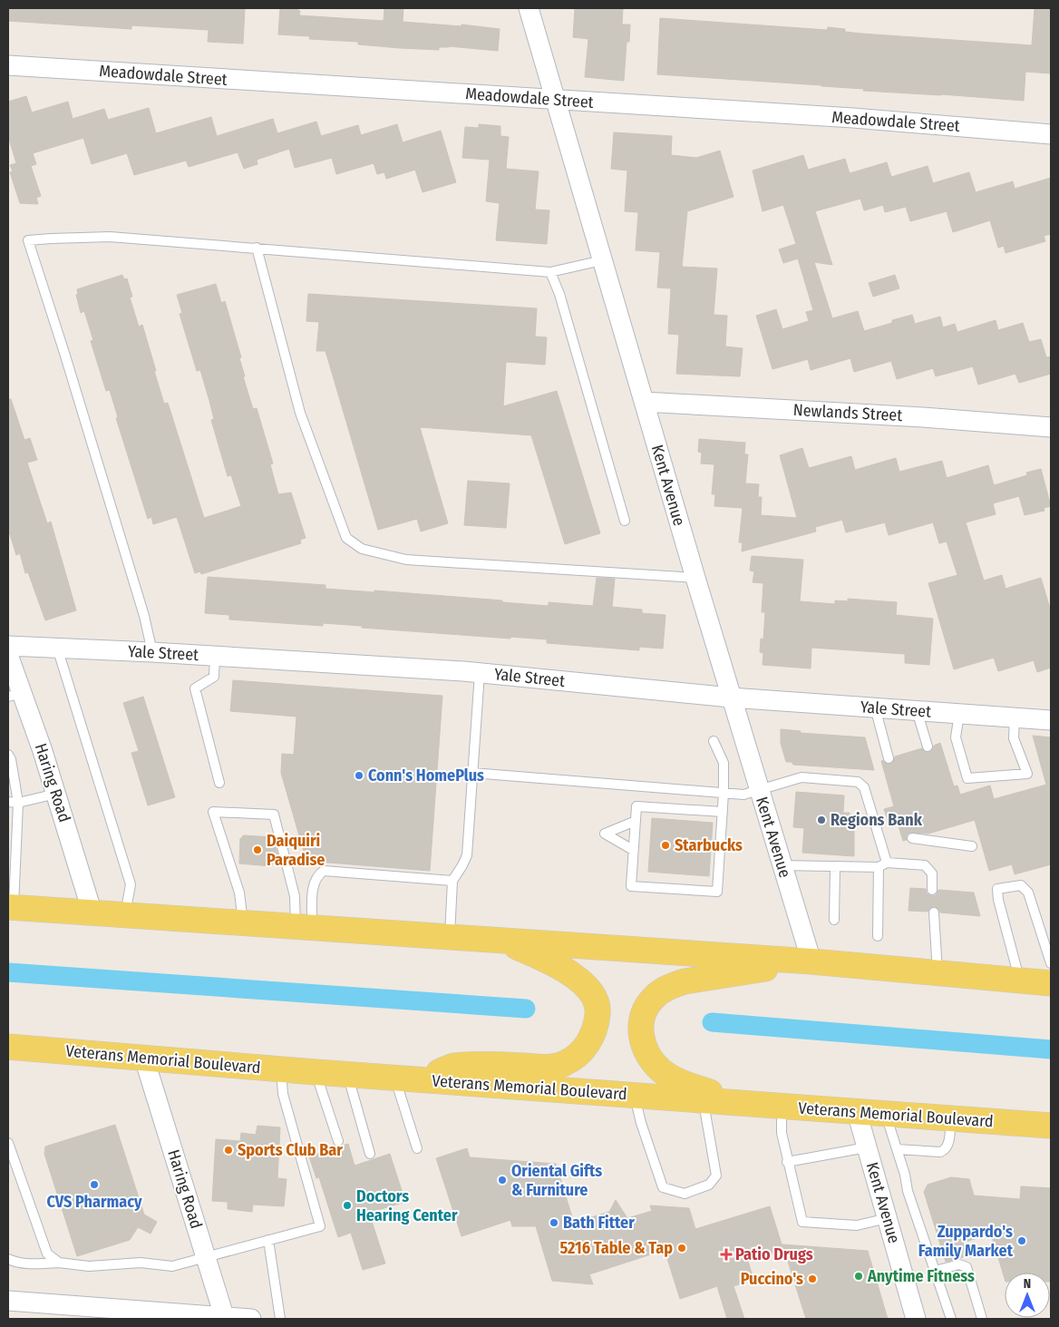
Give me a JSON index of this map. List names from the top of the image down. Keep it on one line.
{"streets":{"main road":["Veterans Memorial Boulevard"],"street":["Meadowdale Street","Newlands Street","Kent Avenue","Yale Street","Haring Road"]},"crossings":[["Meadowdale Street","Kent Avenue"],["Newlands Street","Kent Avenue"],["Kent Avenue","Yale Street"],["Kent Avenue","Veterans Memorial Boulevard"],["Haring Road","Veterans Memorial Boulevard"]],"places":{"other":["Conn's HomePlus","Regions Bank","Starbucks","Daiquiri Paradise","Sports Club Bar","Oriental Gifts & Furniture","CVS Pharmacy","Doctors Hearing Center","Bath Fitter","Zuppardo's Family Market","5216 Table & Tap","Anytime Fitness","Puccino's"],"health":["Patio Drugs"]},"north":"top"}
